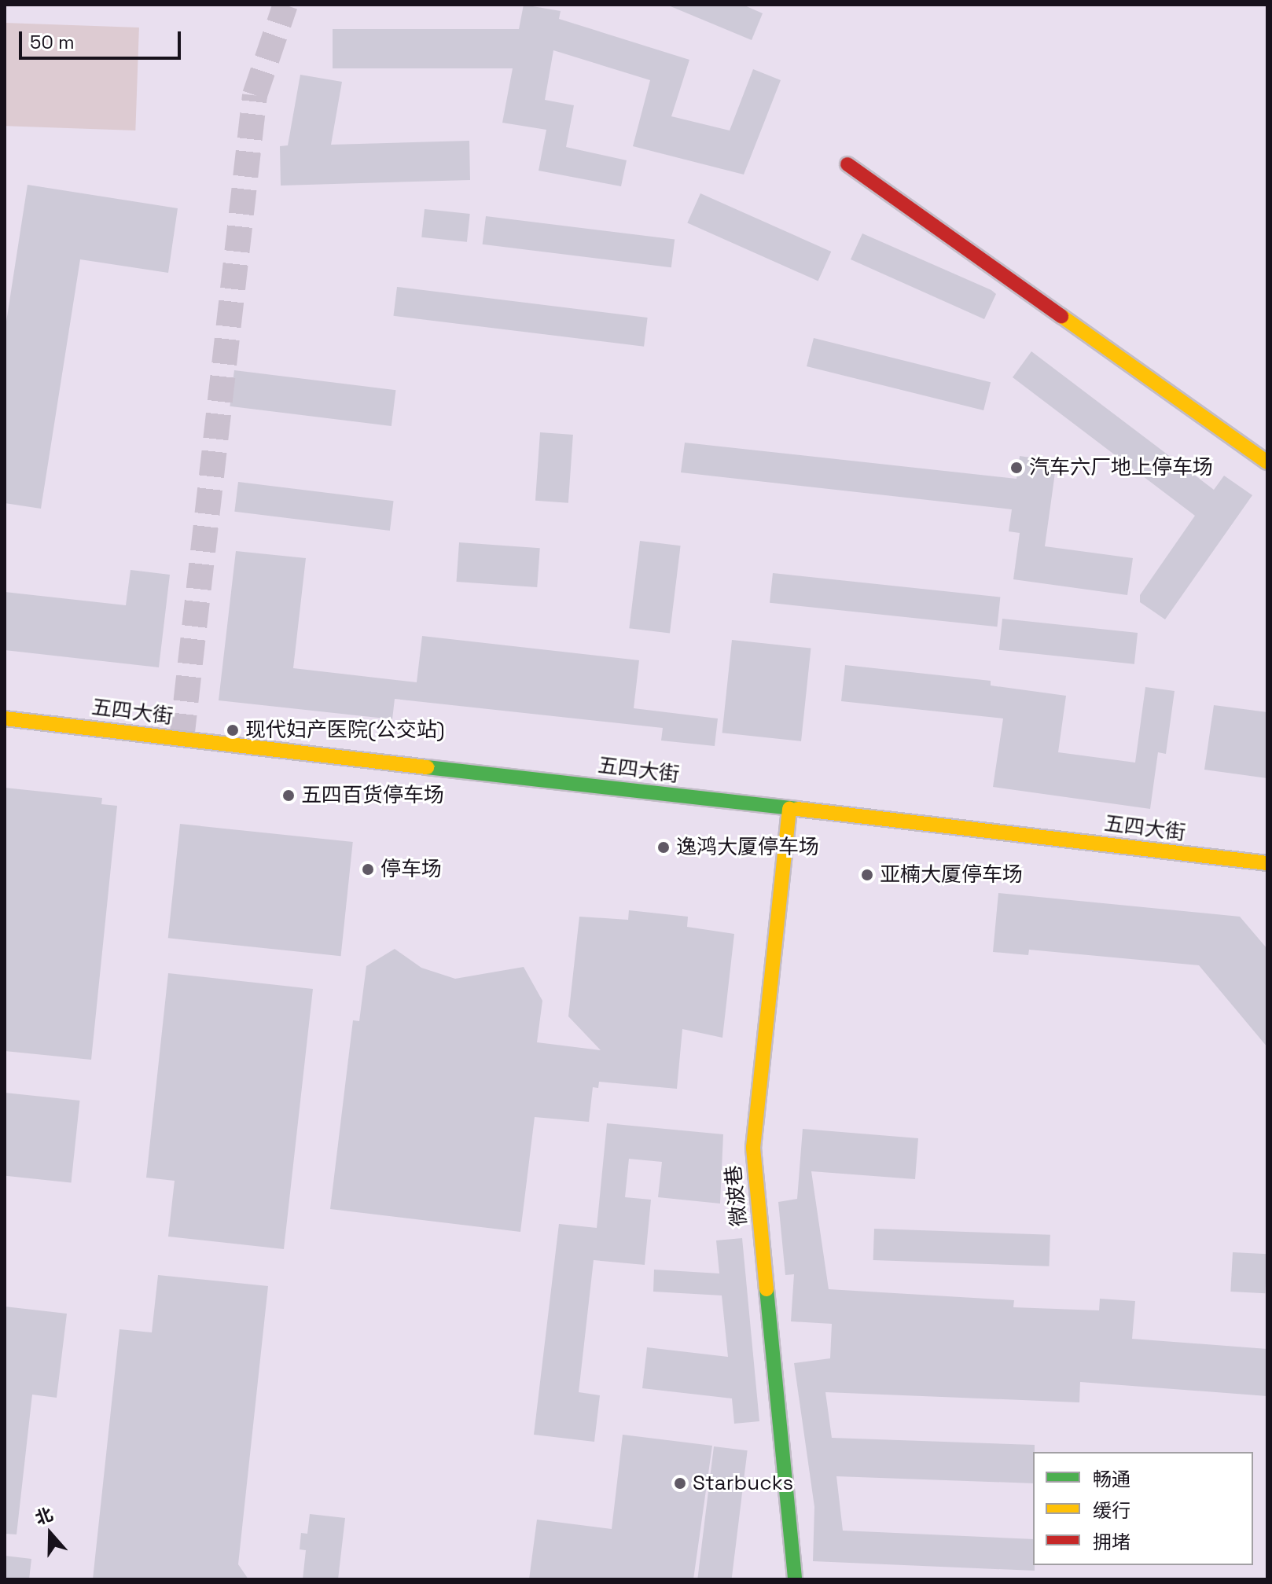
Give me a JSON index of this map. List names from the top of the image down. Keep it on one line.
{"streets":{"street":["五四大街","微波巷"]},"crossings":[["五四大街","微波巷"]],"places":["汽车六厂地上停车场","现代妇产医院(公交站)","五四百货停车场","逸鸿大厦停车场","停车场","亚楠大厦停车场","Starbucks"],"legend":["畅通","缓行","拥堵"],"scale_bar":"50 m","north":"top"}
